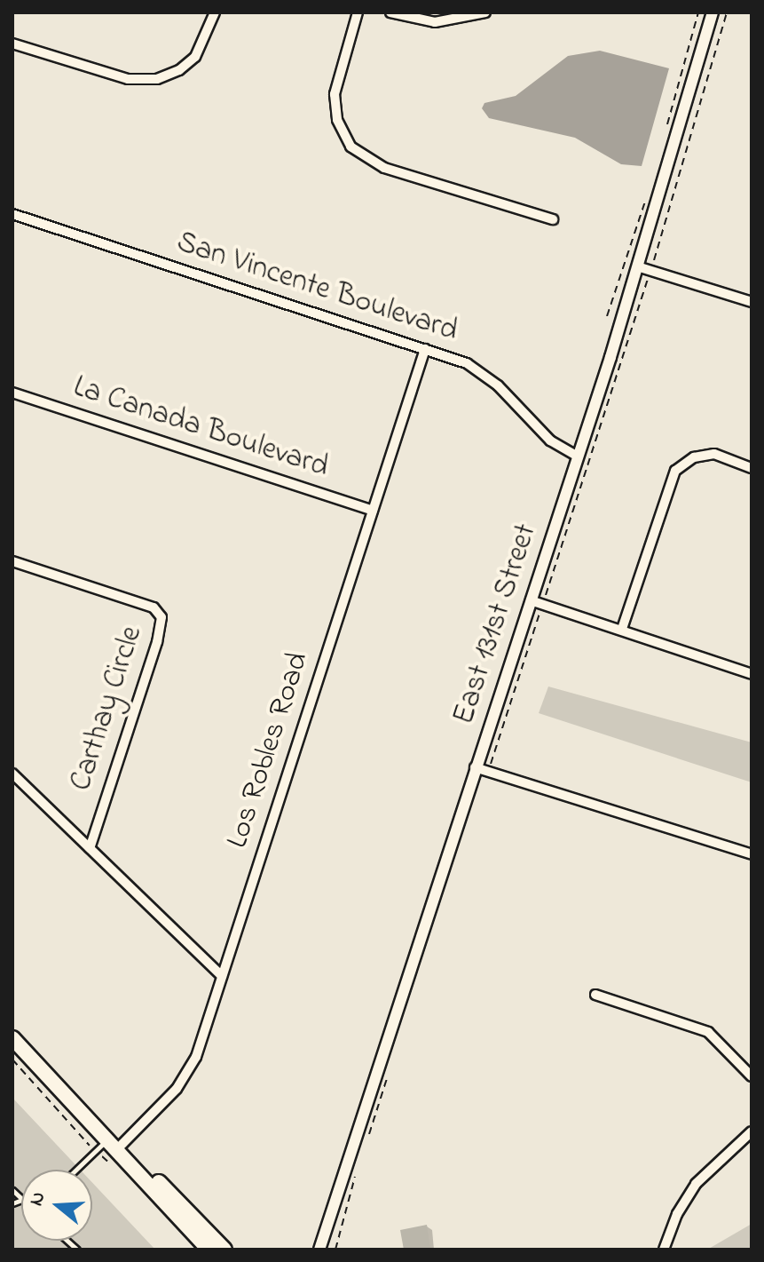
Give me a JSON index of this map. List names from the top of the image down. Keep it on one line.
{"streets":{"street":["San Vincente Boulevard","La Canada Boulevard","East 131st Street","Carthay Circle","Los Robles Road"]},"crossings":[["San Vincente Boulevard","East 131st Street"],["San Vincente Boulevard","Los Robles Road"],["La Canada Boulevard","Los Robles Road"]],"north":"left"}
